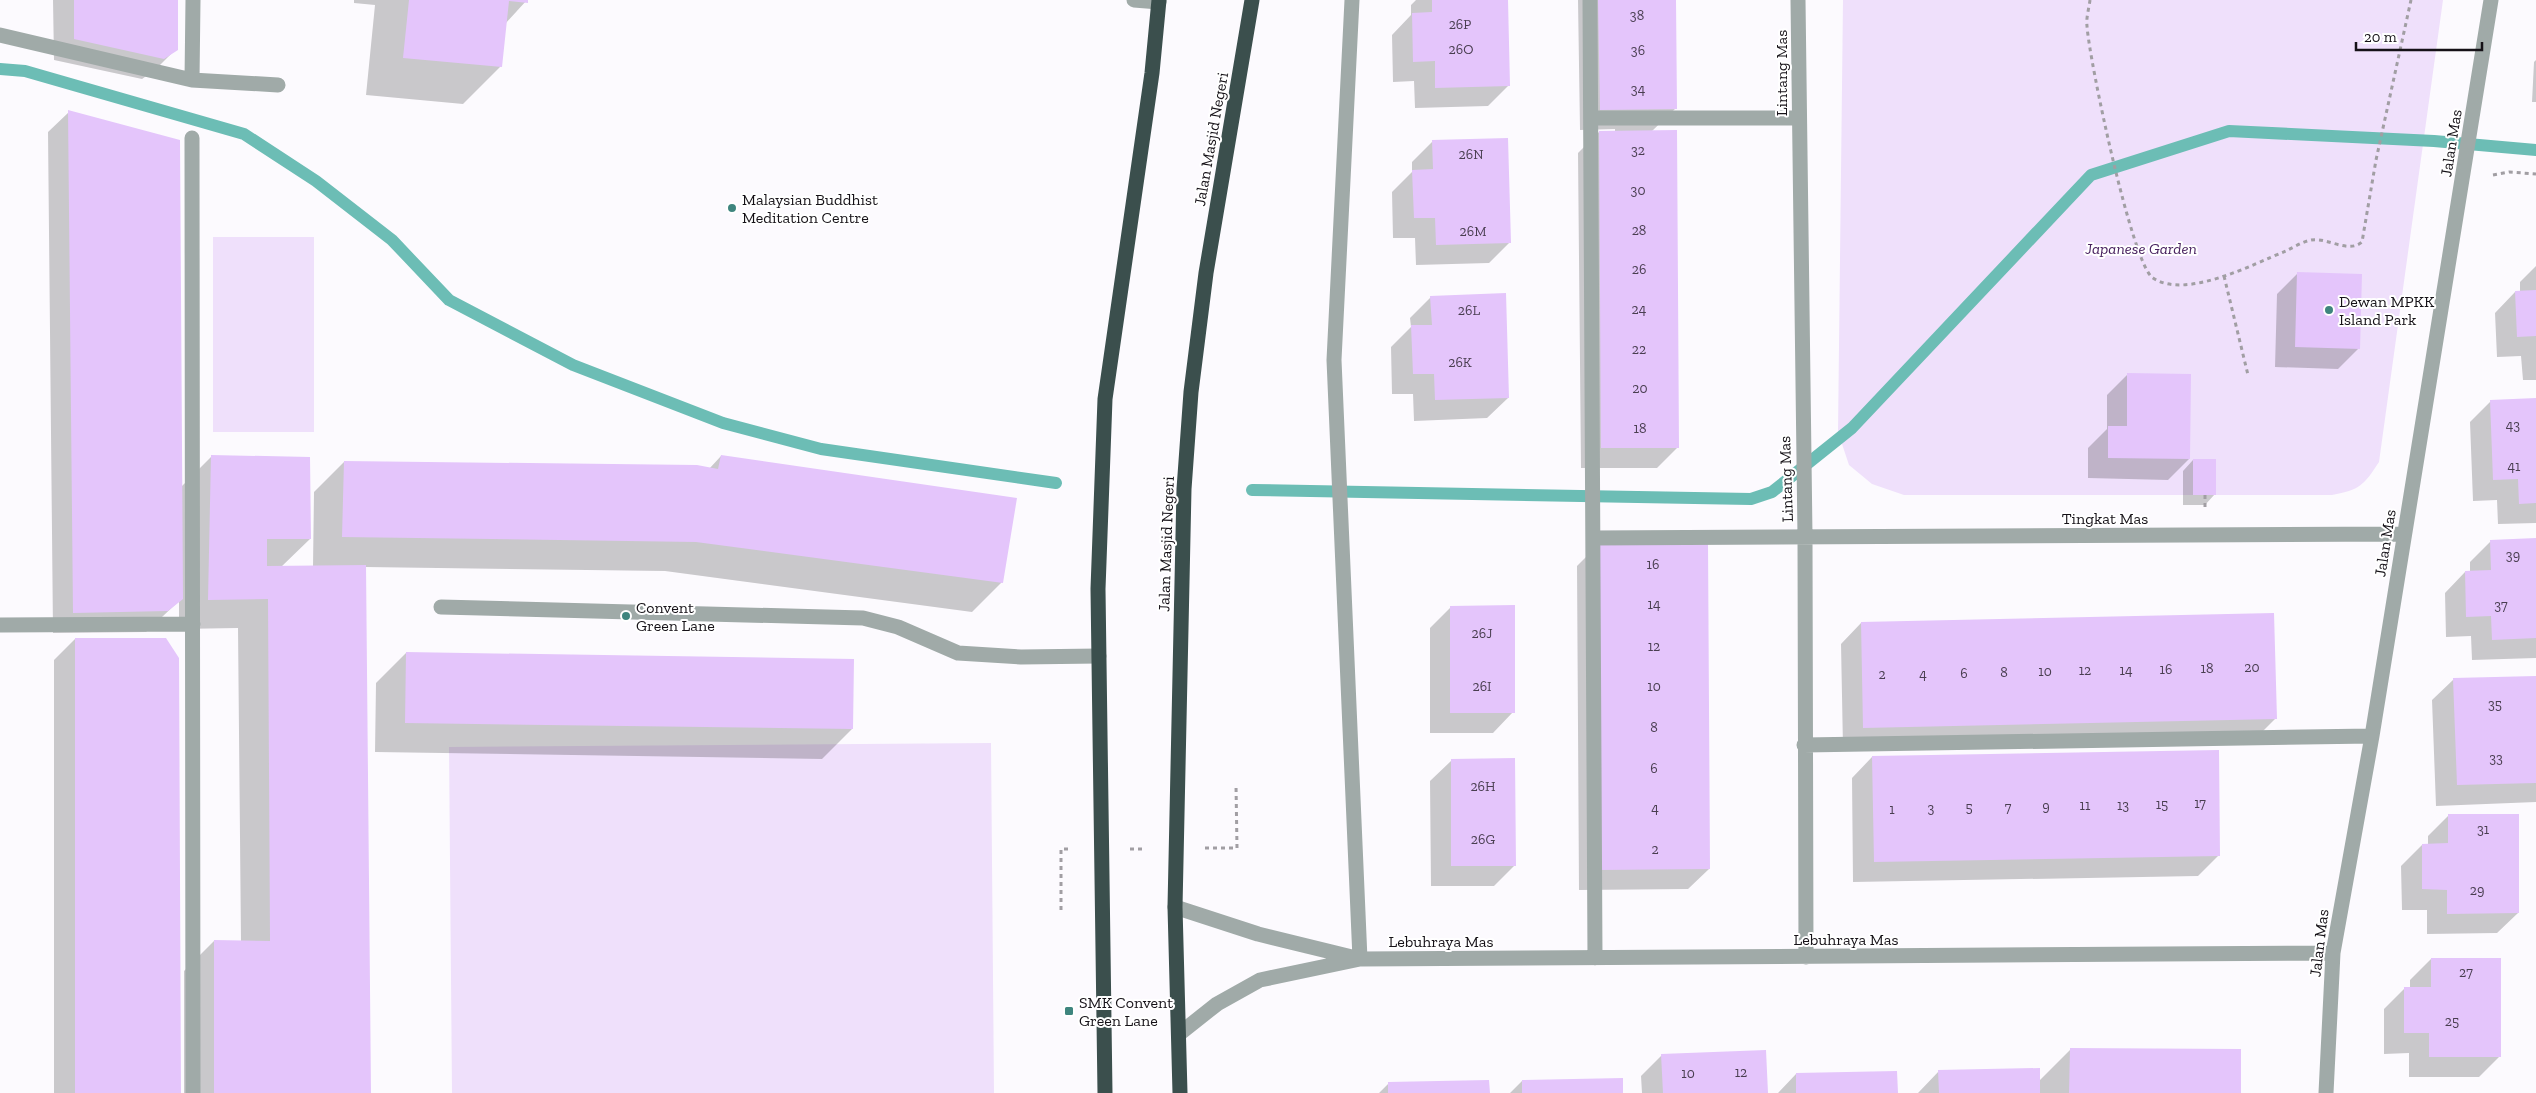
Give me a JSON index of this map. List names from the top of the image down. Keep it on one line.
{"streets":{"highway":["Jalan Masjid Negeri"],"street":["Lintang Mas","Jalan Mas","Tingkat Mas","Lebuhraya Mas"]},"crossings":[["Lintang Mas","Tingkat Mas"],["Lintang Mas","Lebuhraya Mas"],["Jalan Masjid Negeri","Lebuhraya Mas"],["Jalan Mas","Tingkat Mas"],["Jalan Mas","Lebuhraya Mas"]],"parks":["Japanese Garden"],"places":{"other":["Malaysian Buddhist Meditation Centre","Dewan MPKK Island Park","Convent Green Lane"],"transit":["SMK Convent Green Lane"]},"house_numbers":["38","26P","26O","36","34","32","26N","30","28","26M","26","24","26L","22","26K","20","43","18","41","39","16","14","37","26J","12","20","18","16","12","14","10","8","6","2","4","26I","10","35","8","33","6","26H","17","15","11","13","9","5","7","4","3","1","31","26G","2","29","27","25","12","10"],"scale_bar":"20 m"}
